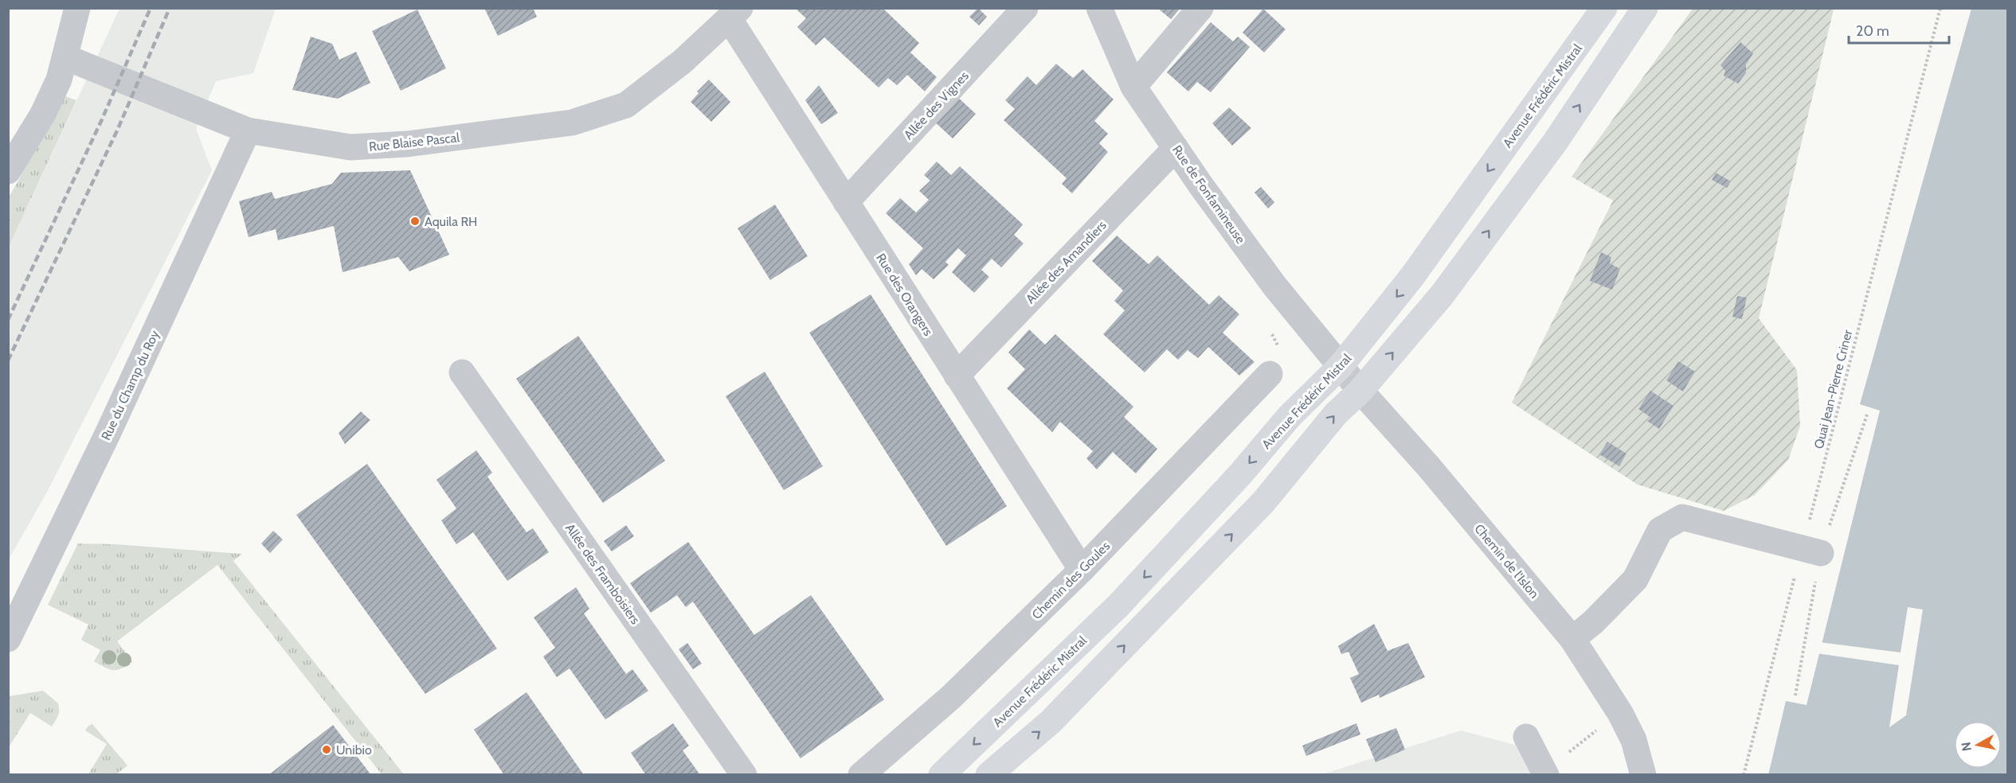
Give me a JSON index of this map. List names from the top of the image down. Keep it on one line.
{"streets":{"main road":["Avenue Frédéric Mistral"],"street":["Allée des Vignes","Rue Blaise Pascal","Rue de Fonfamineuse","Allée des Amandiers","Rue des Orangers","Rue du Champ du Roy","Chemin de l'Islon","Allée des Framboisiers","Chemin des Goules"],"path":["Quai Jean-Pierre Criner"]},"crossings":[["Avenue Frédéric Mistral","Rue de Fonfamineuse"],["Avenue Frédéric Mistral","Chemin de l'Islon"],["Allée des Vignes","Rue des Orangers"],["Rue Blaise Pascal","Rue des Orangers"],["Rue Blaise Pascal","Rue du Champ du Roy"],["Rue de Fonfamineuse","Allée des Amandiers"],["Rue de Fonfamineuse","Chemin de l'Islon"],["Allée des Amandiers","Rue des Orangers"],["Rue des Orangers","Chemin des Goules"]],"places":["Aquila RH","Unibio"],"scale_bar":"20 m","north":"left"}
